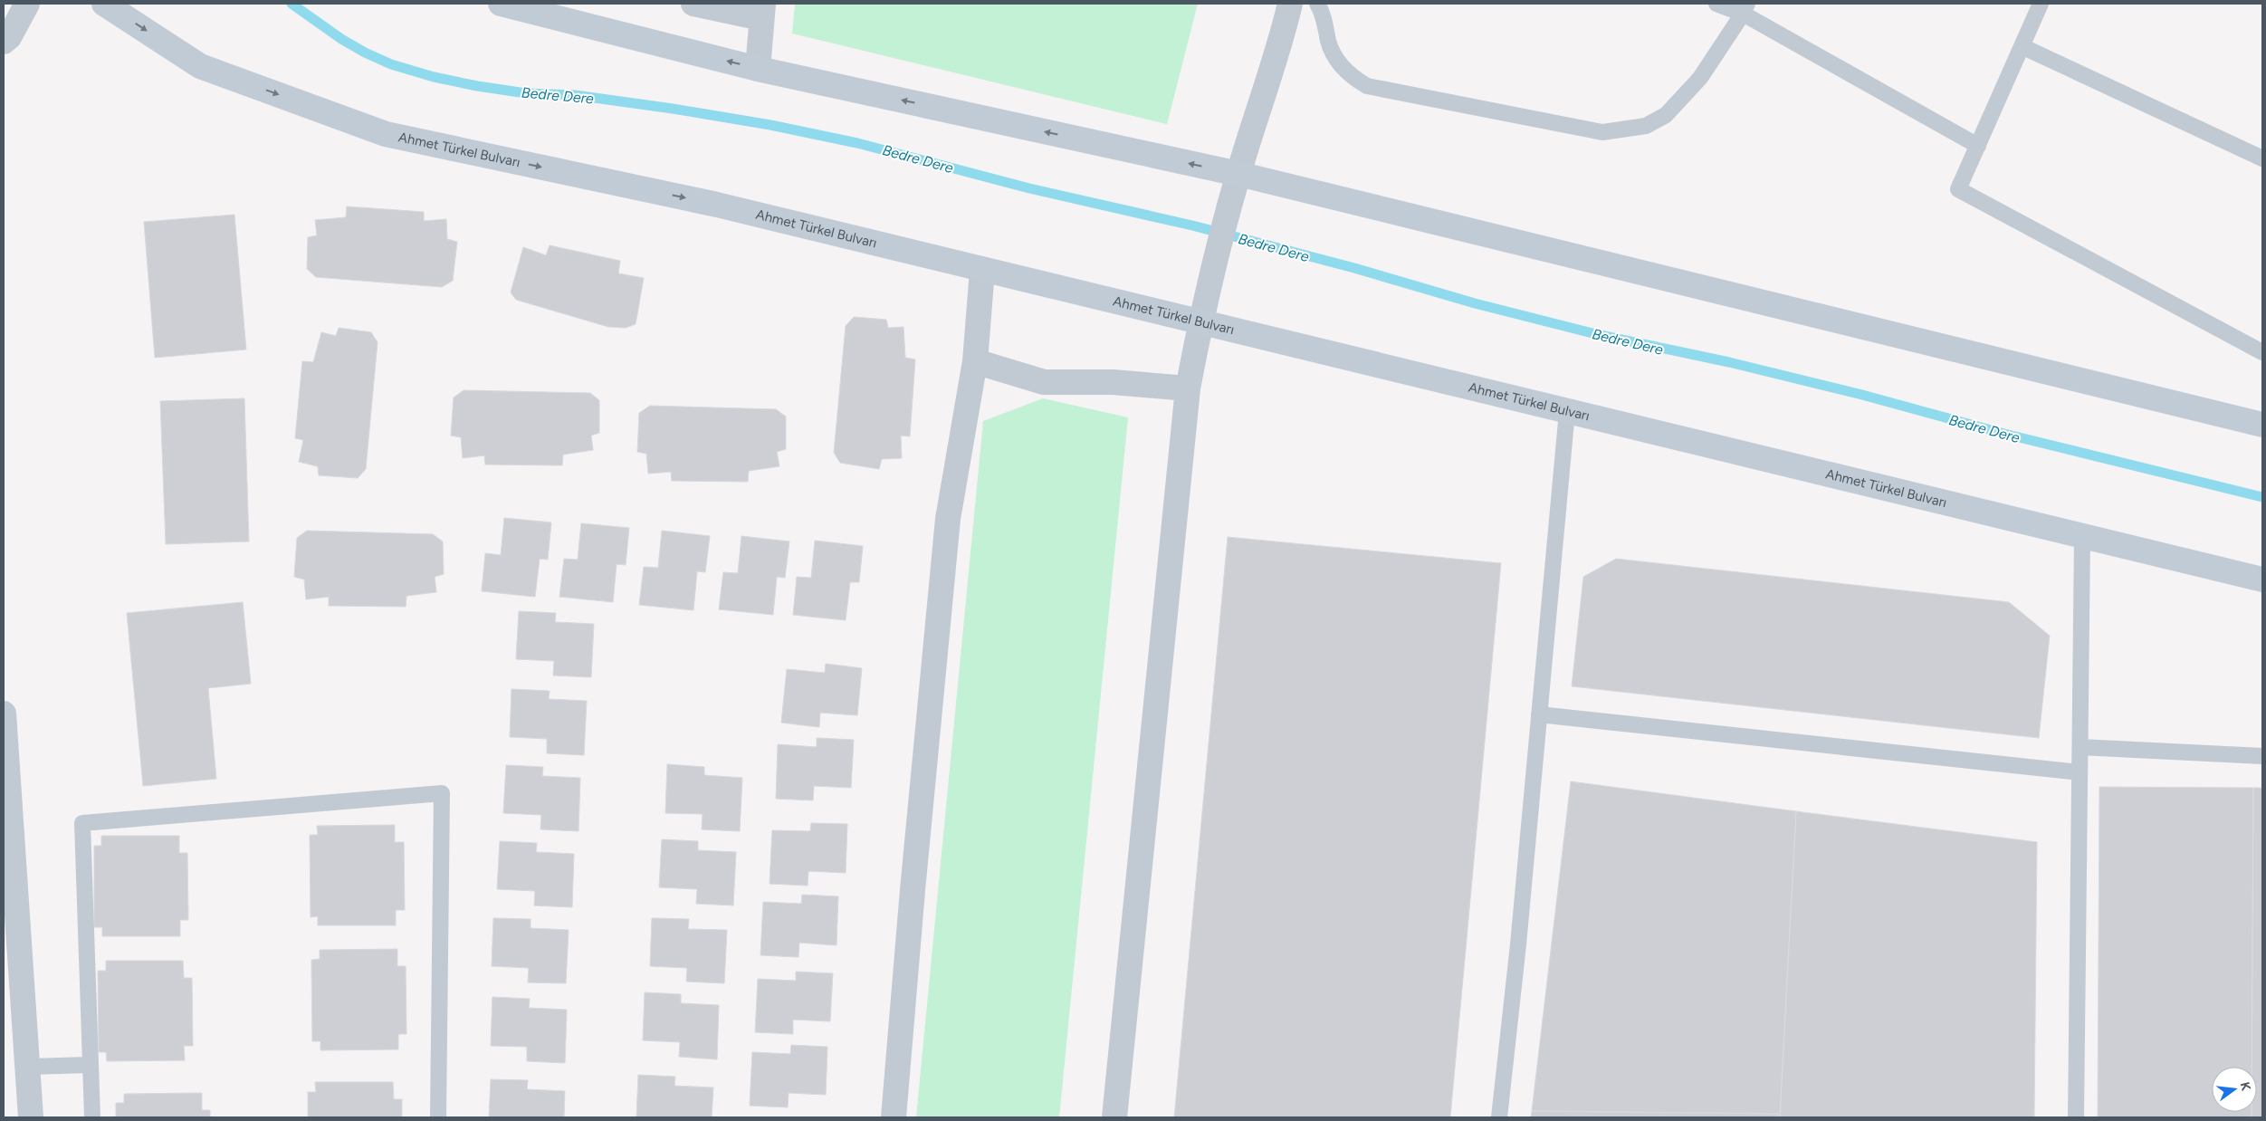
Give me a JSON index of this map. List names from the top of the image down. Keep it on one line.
{"streets":{"street":["Ahmet Türkel Bulvarı"]},"water":["Bedre Dere"],"north":"right"}
